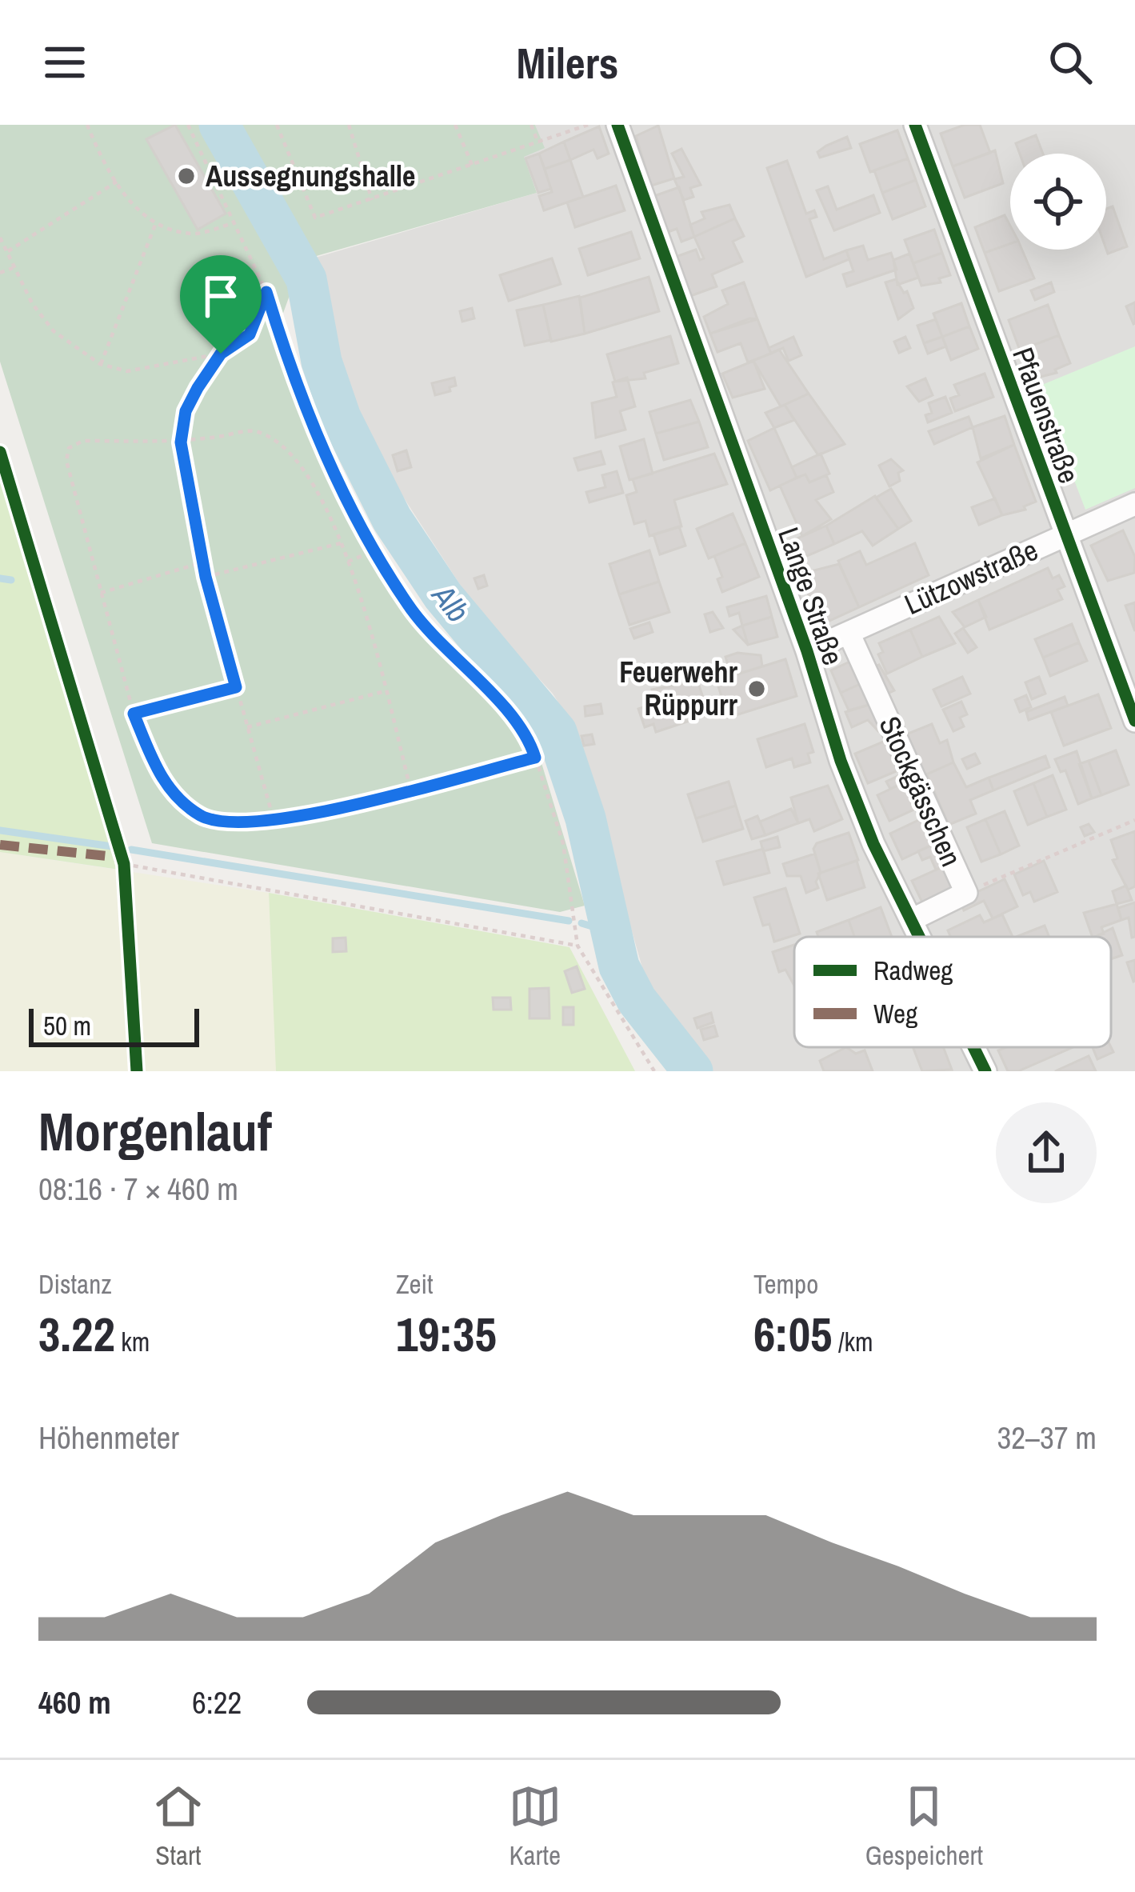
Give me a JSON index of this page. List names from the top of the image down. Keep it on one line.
{"streets":{"street":["Pfauenstraße","Lützowstraße","Lange Straße","Stockgässchen"]},"crossings":[["Pfauenstraße","Lützowstraße"],["Lützowstraße","Lange Straße"],["Lützowstraße","Stockgässchen"],["Lange Straße","Stockgässchen"]],"water":["Alb"],"places":["Aussegnungshalle","Feuerwehr Rüppurr"],"legend":["Radweg","Weg"],"scale_bar":"50 m","page":{"header":"Milers","scale":"50 m","heading":["Morgenlauf","08:16 · 7 × 460 m"],"stats":[["Distanz","3.22 km"],["Zeit","19:35"],["Tempo","6:05 /km"]],"chart":["Höhenmeter","32–37 m"],"list":[{"name":"460 m","note":"6:22"}],"tabs":["Start","Karte","Gespeichert"]}}
